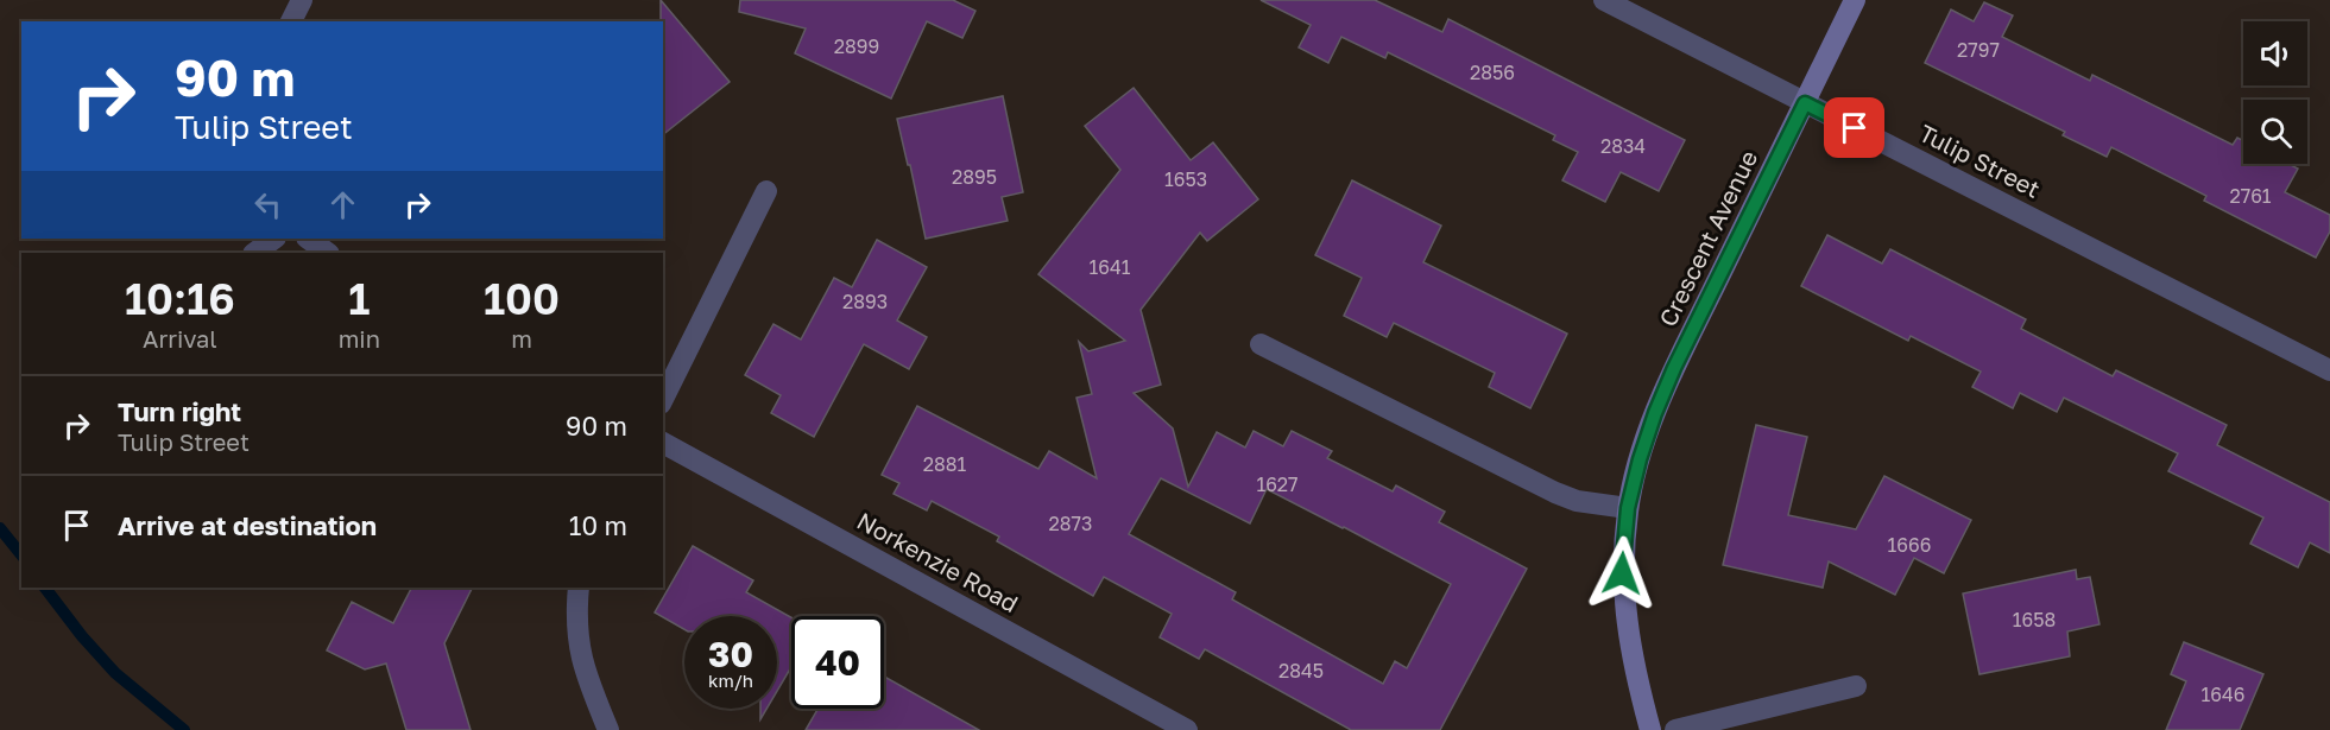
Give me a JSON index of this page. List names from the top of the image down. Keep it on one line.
{"streets":{"street":["Tulip Street","Crescent Avenue","Norkenzie Road"]},"crossings":[["Tulip Street","Crescent Avenue"]],"house_numbers":["2899","2797","2856","2834","2895","1653","2761","1641","2893","2881","1627","2873","1666","1658","2845","1646"],"page":{"turn":["90 m","Tulip Street"],"eta":["10:16","Arrival","1","min","100","m"],"list":[{"name":"Turn right","note":"Tulip Street","value":"90 m"},{"name":"Arrive at destination","value":"10 m"}],"speed":"30 km/h","limit":"40"}}
